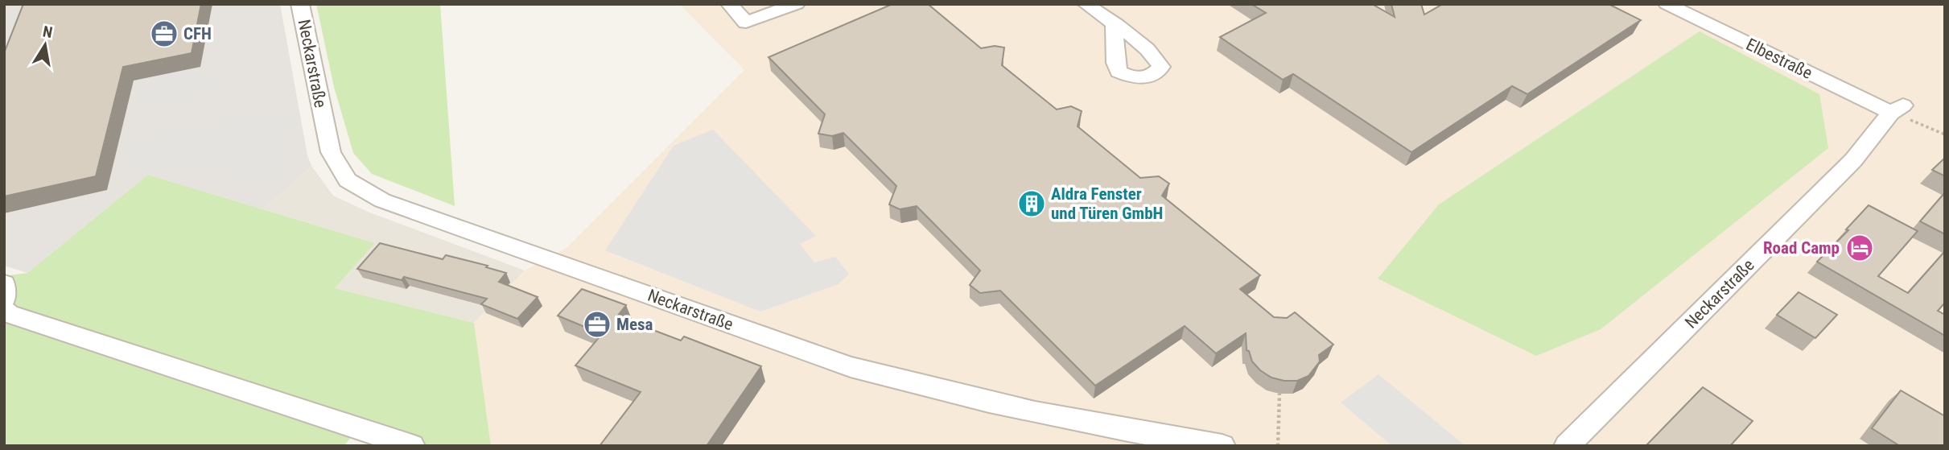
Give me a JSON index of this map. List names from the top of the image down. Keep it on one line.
{"streets":{"street":["Elbestraße","Neckarstraße"]},"crossings":[["Elbestraße","Neckarstraße"]],"places":{"office":["CFH","Mesa"],"building":["Aldra Fenster und Türen GmbH"],"hotel":["Road Camp"]},"north":"top"}
